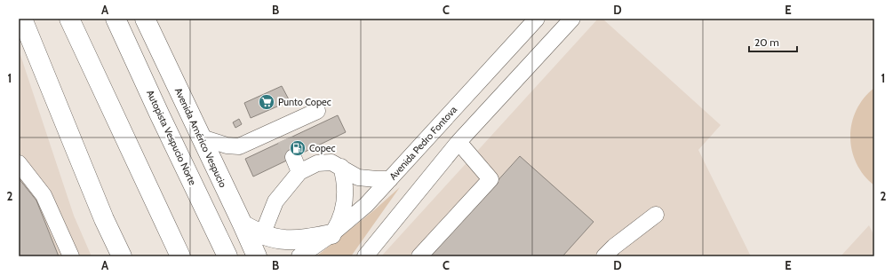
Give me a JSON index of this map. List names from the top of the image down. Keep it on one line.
{"streets":{"main road":["Autopista Vespucio Norte","Avenida Américo Vespucio"],"street":["Avenida Pedro Fontova"]},"places":{"supermarket":["Punto Copec"],"fuel station":["Copec"]},"scale_bar":"20 m","grid":{"columns":["A","B","C","D","E"],"rows":["1","2"]}}
